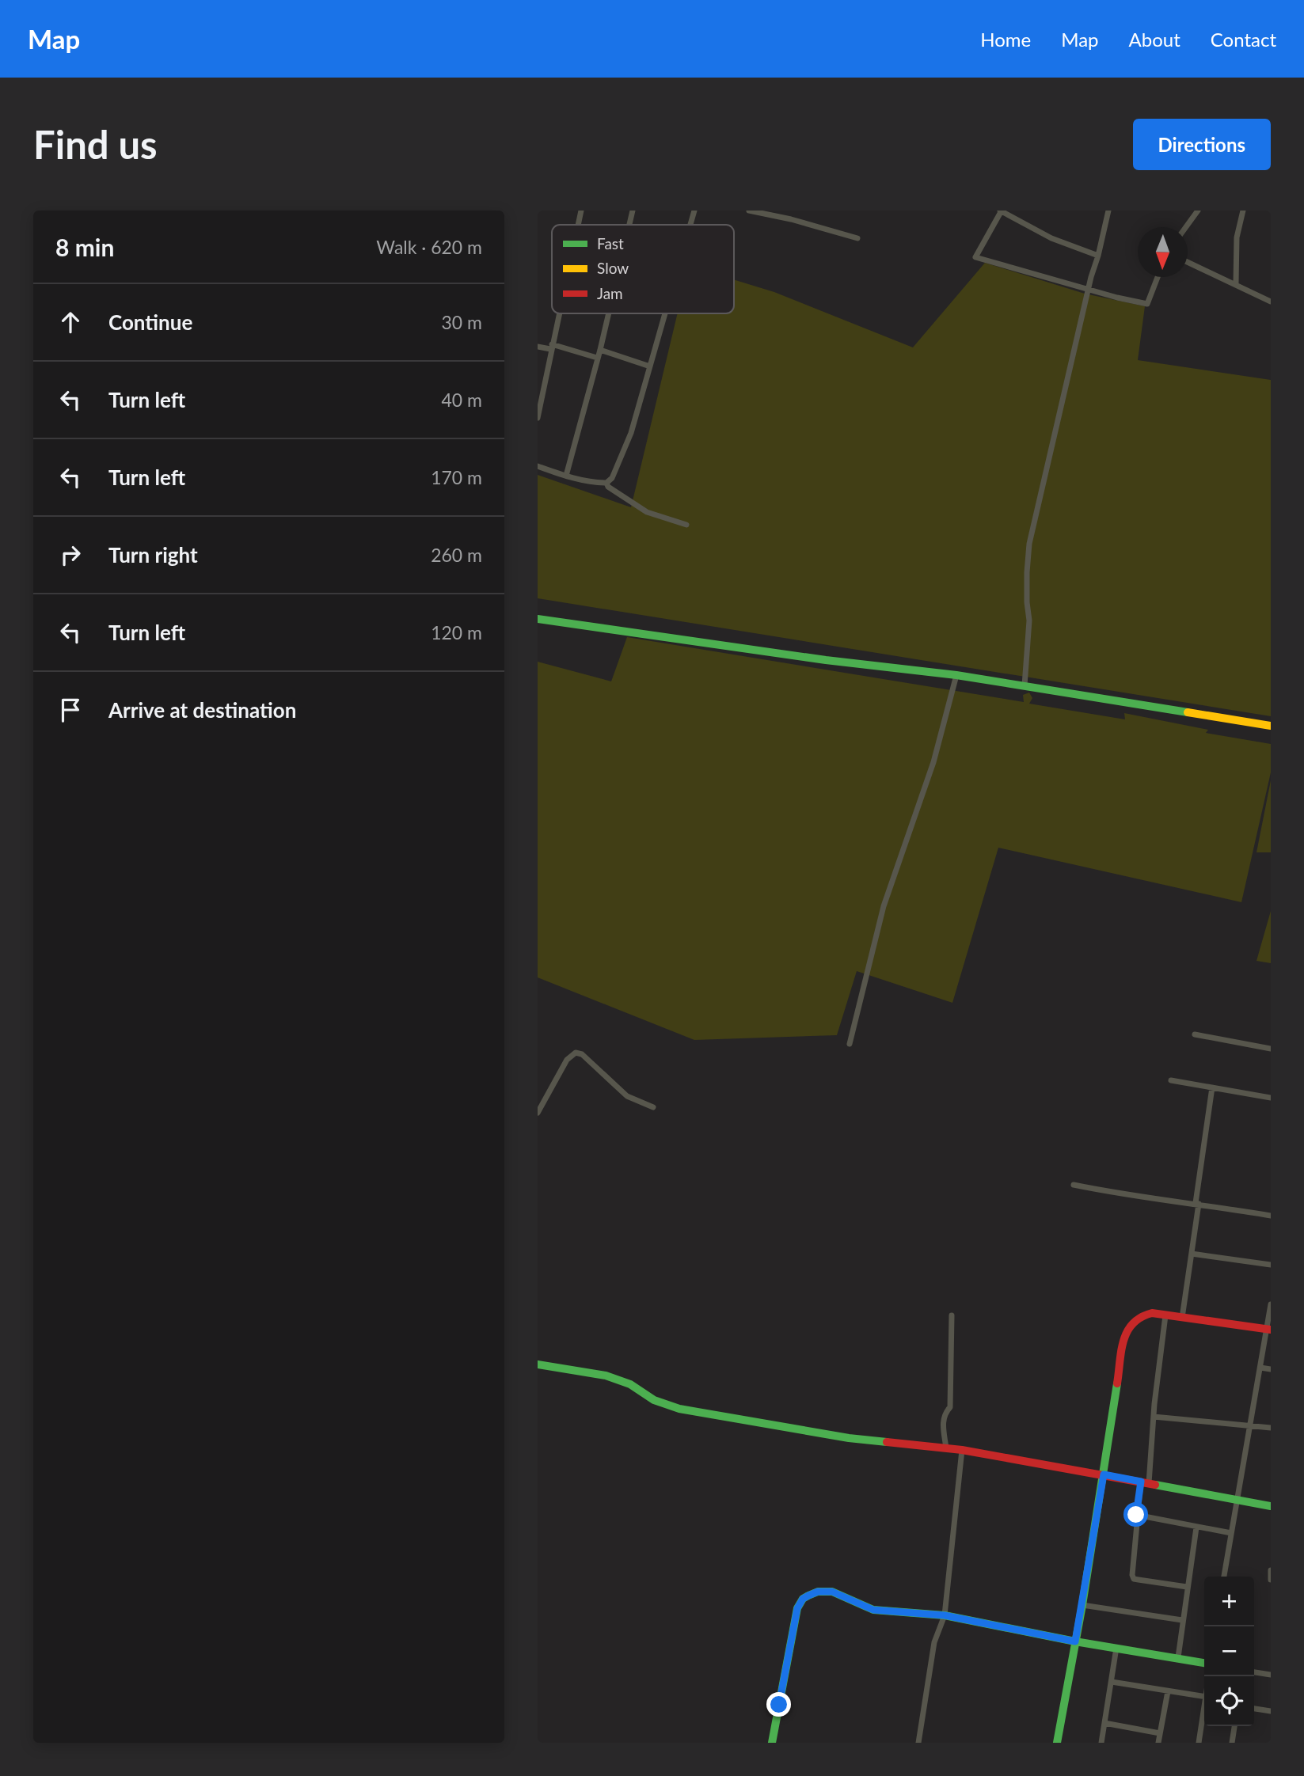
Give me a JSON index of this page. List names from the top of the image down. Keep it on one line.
{"legend":["Fast","Slow","Jam"],"north":"bottom","page":{"header":"Map","nav":["Home","Map","About","Contact"],"buttons":"Directions","title":"Find us","heading":["8 min","Walk · 620 m"],"list":[["Continue","30 m"],["Turn left","40 m"],["Turn left","170 m"],["Turn right","260 m"],["Turn left","120 m"],"Arrive at destination"],"map_buttons":["+","−"]}}
